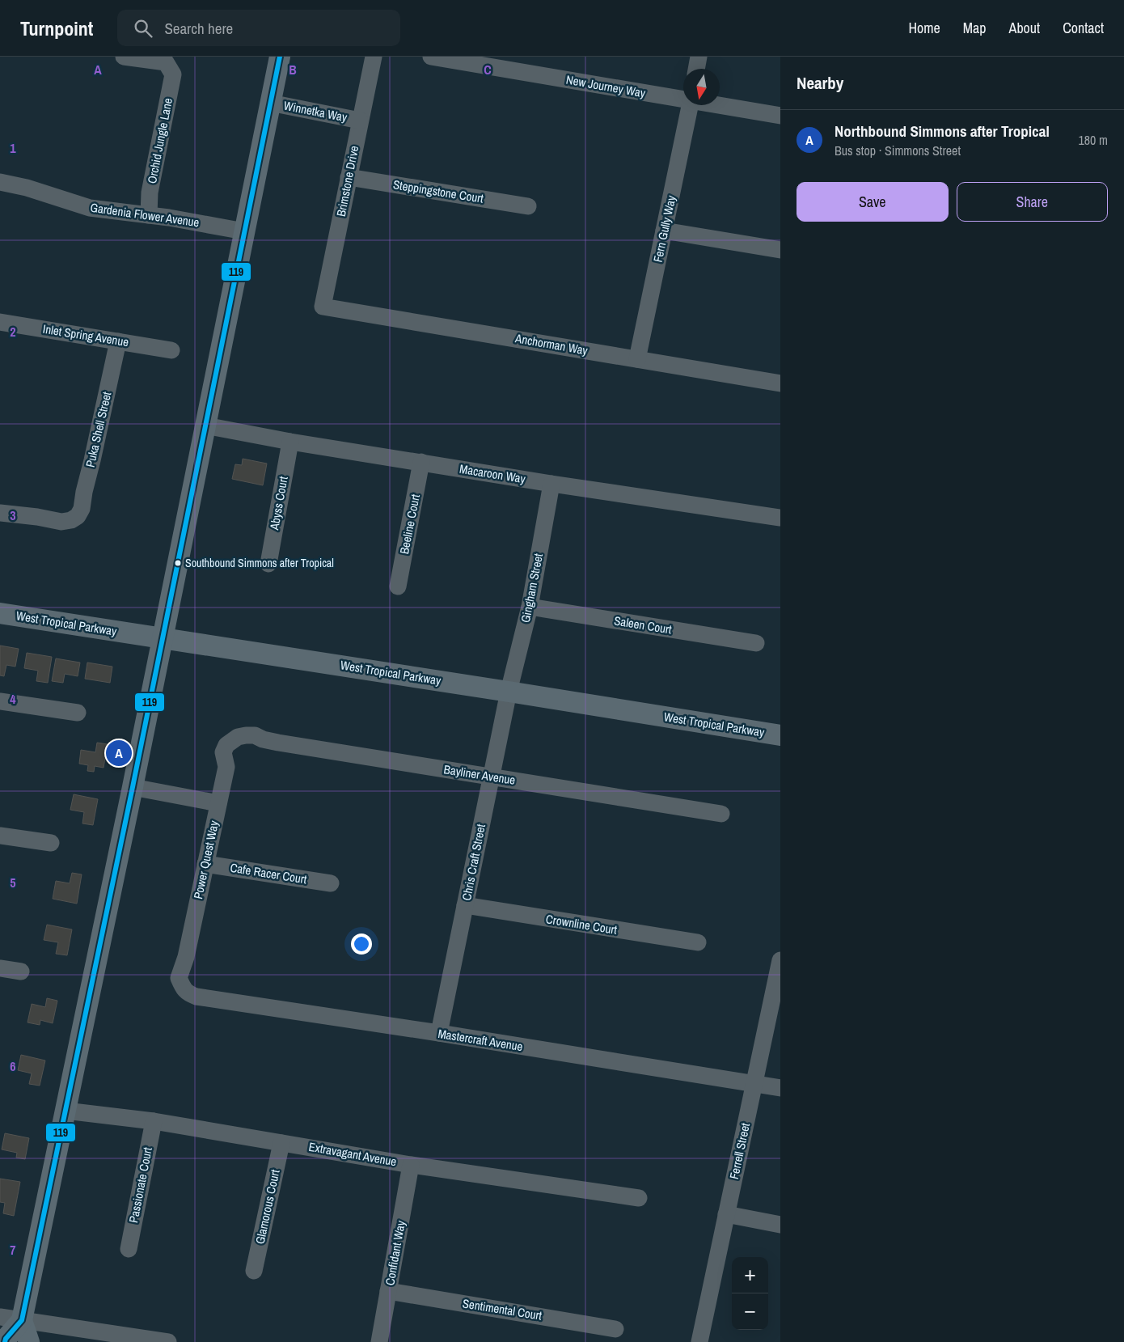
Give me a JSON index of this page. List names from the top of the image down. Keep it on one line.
{"streets":{"main road":["West Tropical Parkway"],"street":["New Journey Way","Winnetka Way","Orchid Jungle Lane","Brimstone Drive","Steppingstone Court","Gardenia Flower Avenue","Fern Gully Way","Inlet Spring Avenue","Anchorman Way","Puka Shell Street","Macaroon Way","Abyss Court","Beeline Court","Gingham Street","Saleen Court","Bayliner Avenue","Power Quest Way","Chris Craft Street","Cafe Racer Court","Crownline Court","Mastercraft Avenue","Ferrell Street","Extravagant Avenue","Passionate Court","Glamorous Court","Confidant Way","Sentimental Court"]},"crossings":[["Winnetka Way","Brimstone Drive"],["Orchid Jungle Lane","Gardenia Flower Avenue"],["Brimstone Drive","Steppingstone Court"],["Brimstone Drive","Anchorman Way"],["Fern Gully Way","Anchorman Way"],["Inlet Spring Avenue","Puka Shell Street"],["Macaroon Way","Abyss Court"],["Macaroon Way","Beeline Court"],["Macaroon Way","Gingham Street"],["Gingham Street","West Tropical Parkway"],["Gingham Street","Saleen Court"],["Gingham Street","Chris Craft Street"],["West Tropical Parkway","Chris Craft Street"],["Bayliner Avenue","Power Quest Way"],["Bayliner Avenue","Chris Craft Street"],["Power Quest Way","Cafe Racer Court"],["Power Quest Way","Mastercraft Avenue"],["Chris Craft Street","Crownline Court"],["Chris Craft Street","Mastercraft Avenue"],["Mastercraft Avenue","Ferrell Street"],["Extravagant Avenue","Passionate Court"],["Extravagant Avenue","Glamorous Court"],["Extravagant Avenue","Confidant Way"],["Confidant Way","Sentimental Court"]],"places":["Southbound Simmons after Tropical"],"lines":["transit line 119"],"north":"bottom","page":{"header":"Turnpoint","search":"Search here","nav":["Home","Map","About","Contact"],"heading":"Nearby","list":[{"mark":"A","name":"Northbound Simmons after Tropical","note":"Bus stop · Simmons Street","value":"180 m"}],"buttons":["Save","Share"],"pins":"A","map_buttons":["+","−"]},"grid":{"columns":["A","B","C"],"rows":["1","2","3","4","5","6","7"]}}
